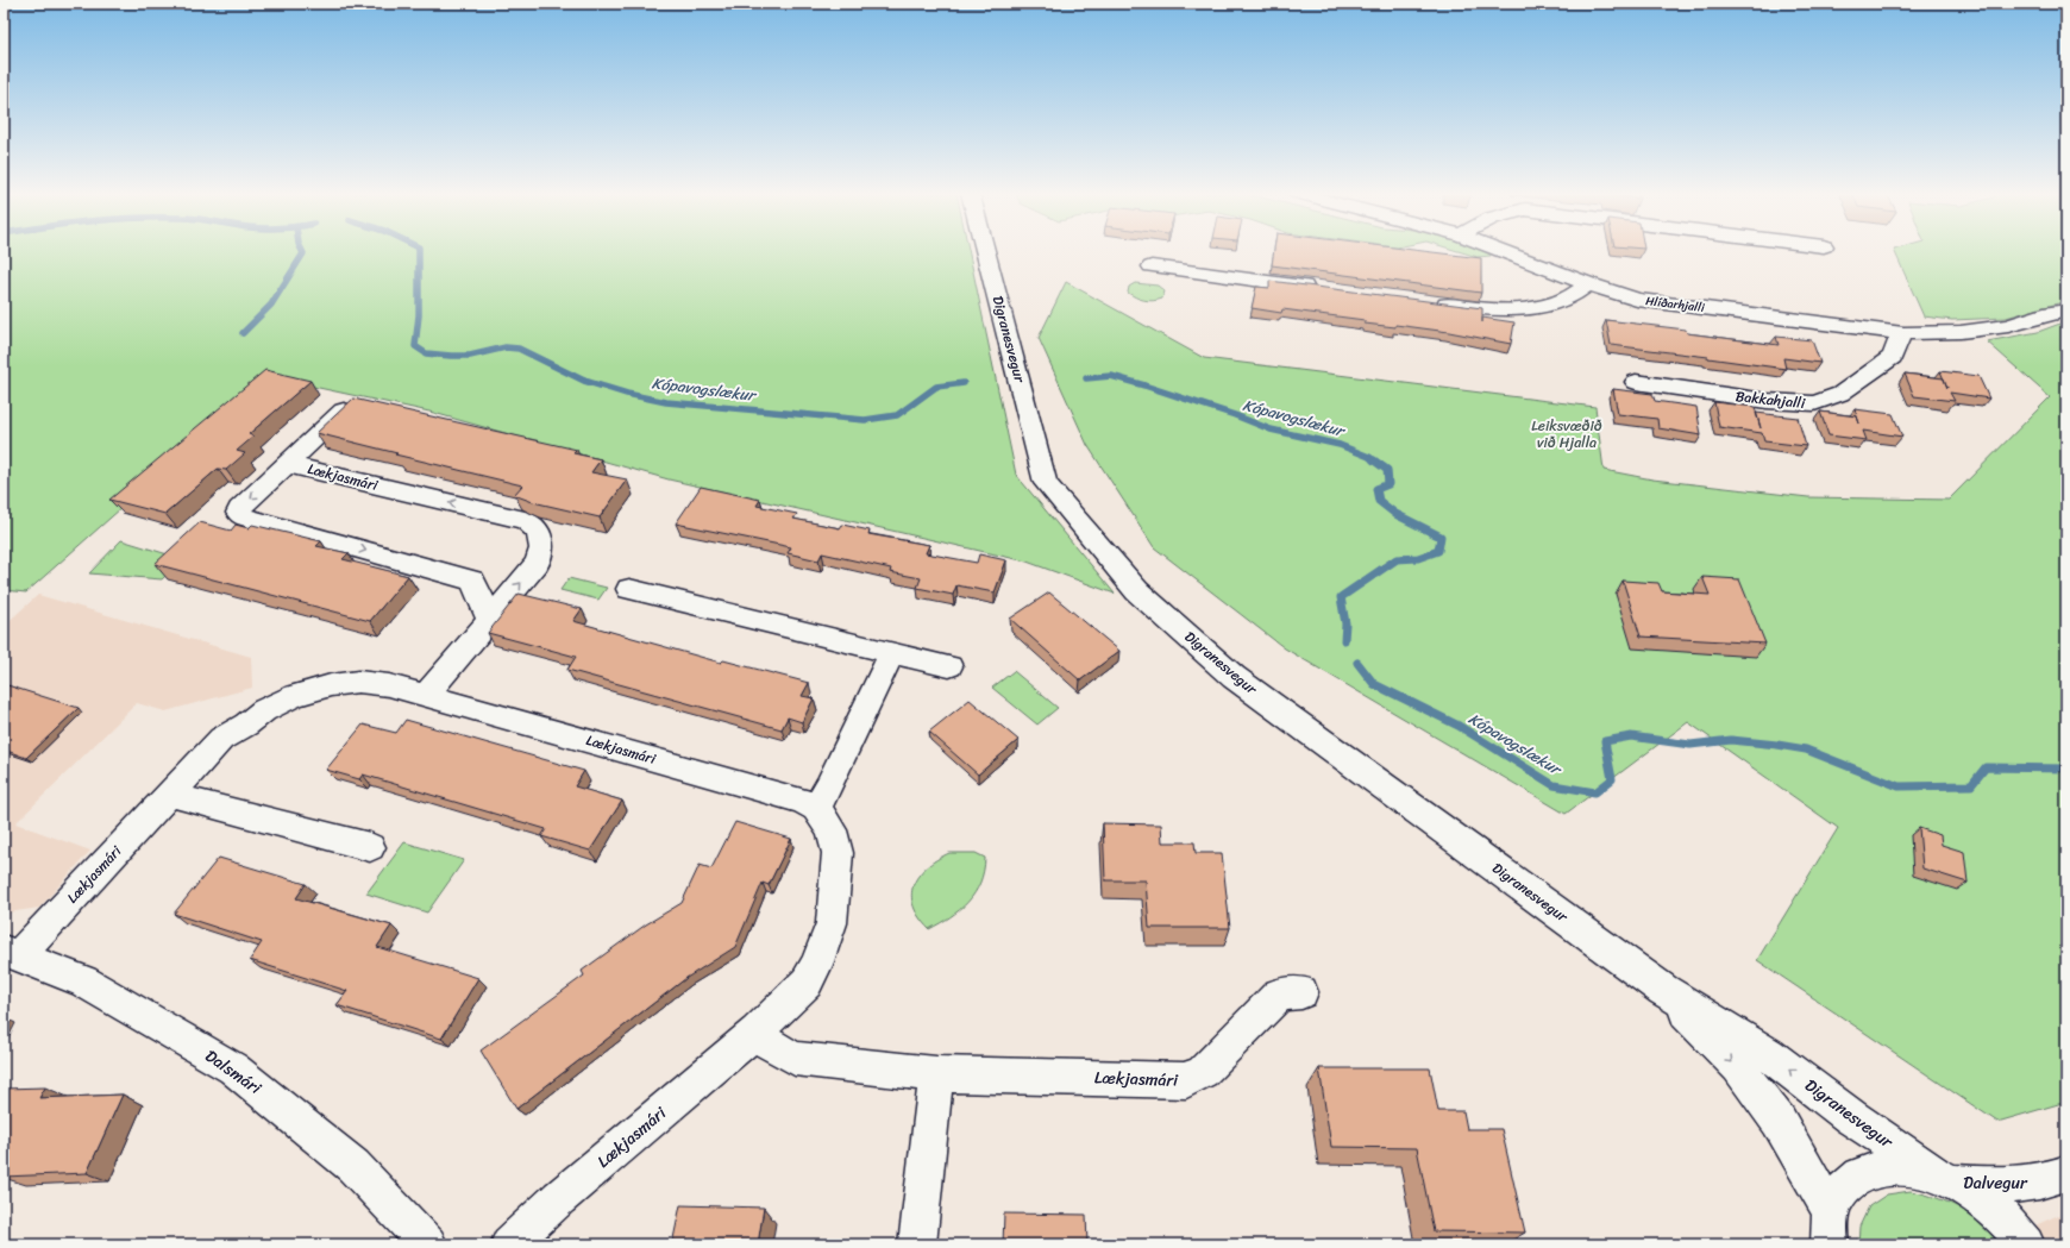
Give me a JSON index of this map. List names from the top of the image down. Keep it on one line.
{"streets":{"street":["Hlíðarhjalli","Digranesvegur","Bakkahjalli","Lækjasmári","Dalsmári","Dalvegur"]},"crossings":[["Hlíðarhjalli","Bakkahjalli"],["Digranesvegur","Dalvegur"],["Lækjasmári","Dalsmári"]],"water":["Kópavogslækur"],"parks":["Leiksvæðið við Hjalla"]}
